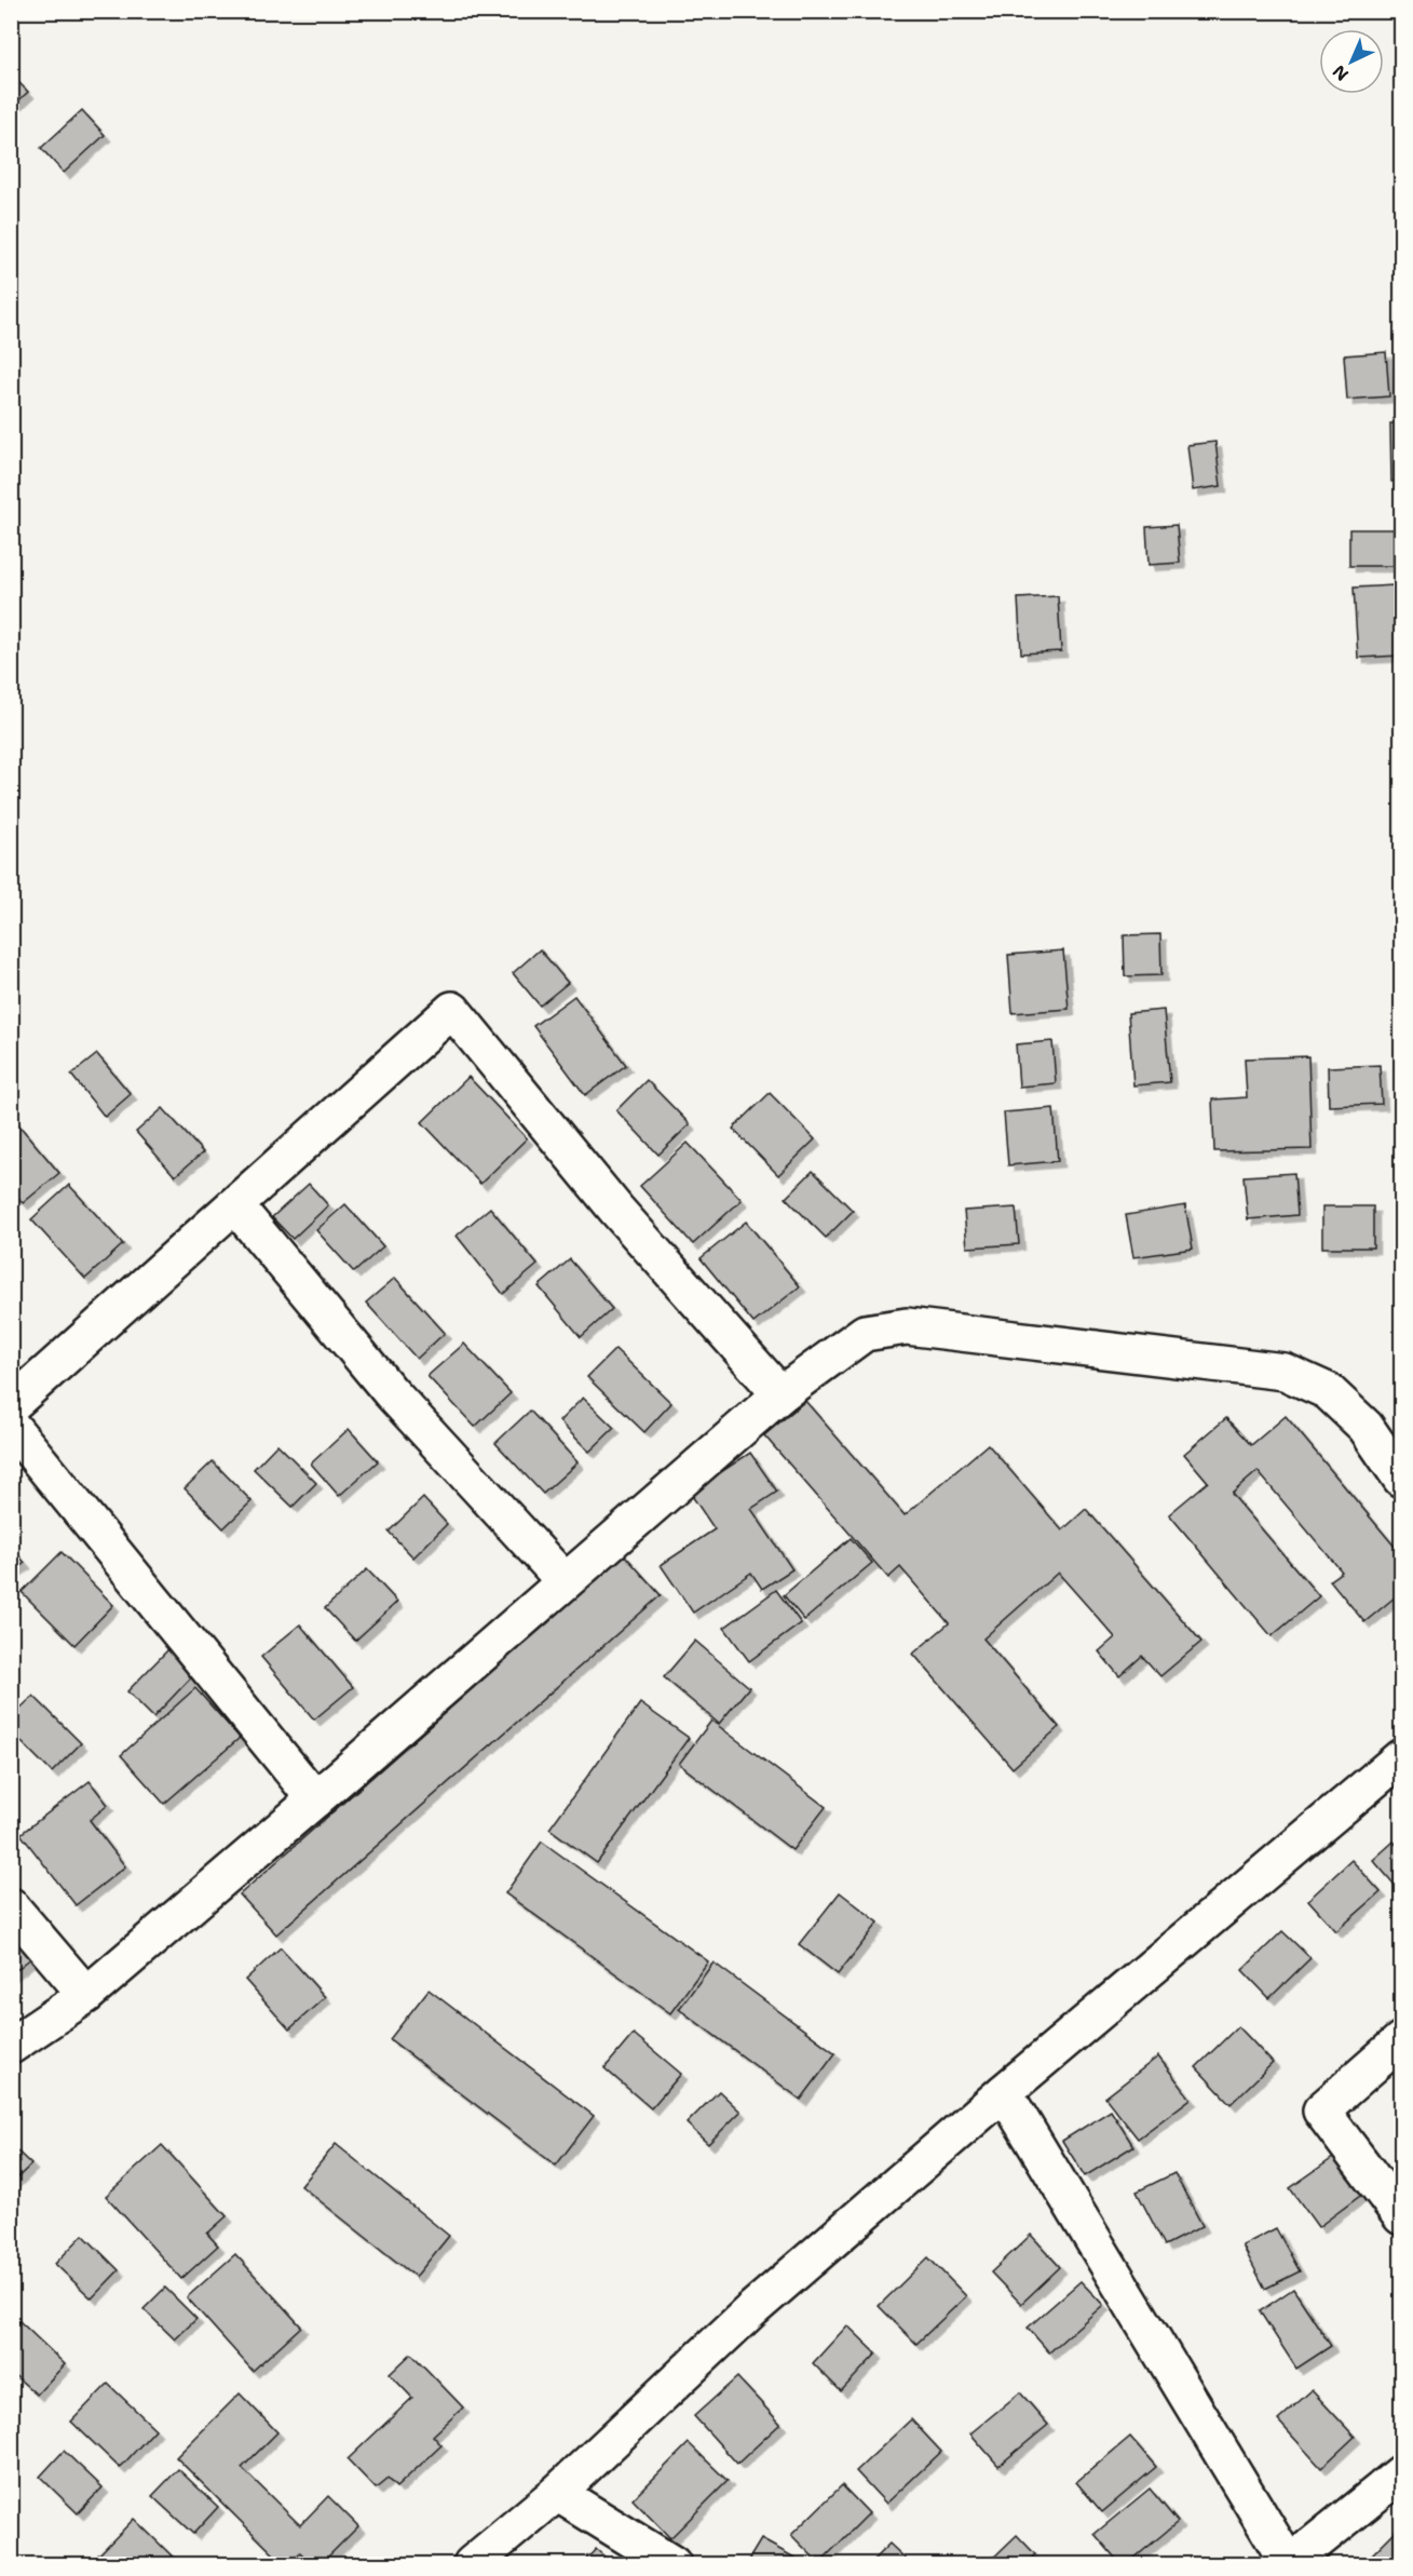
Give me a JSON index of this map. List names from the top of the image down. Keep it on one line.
{"north":"bottom left"}
